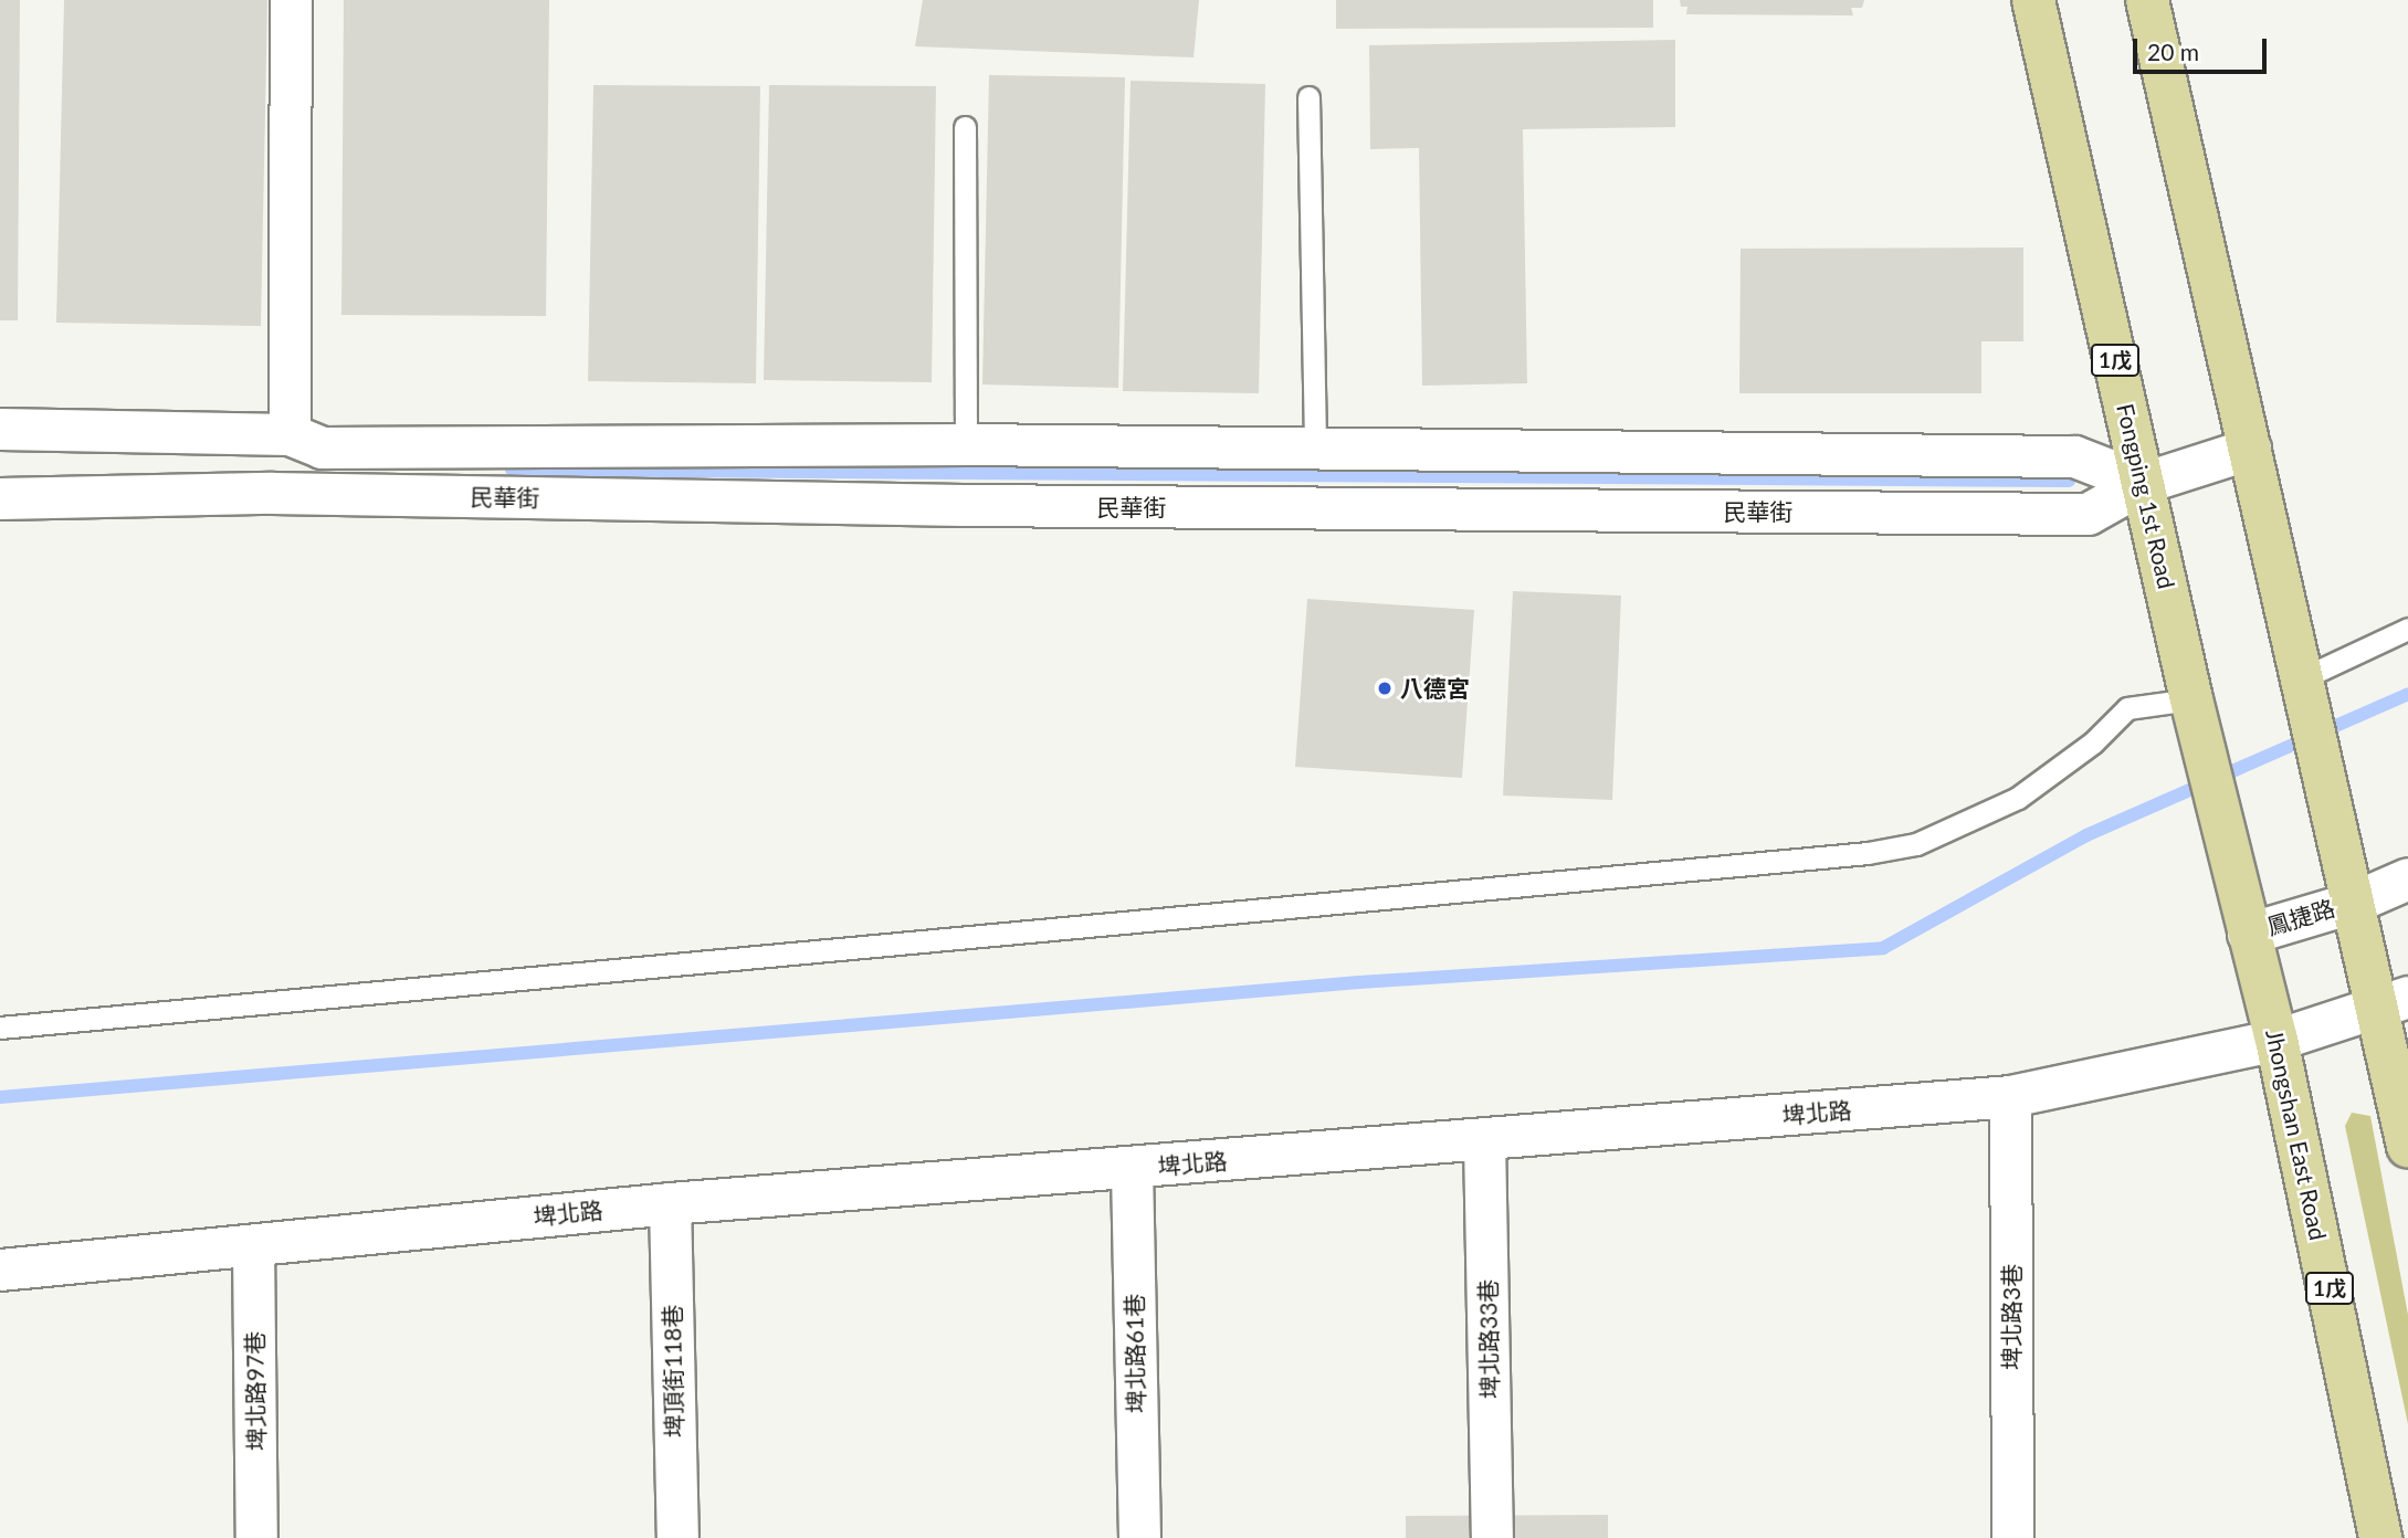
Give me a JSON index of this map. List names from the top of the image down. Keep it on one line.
{"streets":{"main road":["1戊","Fongping 1st Road","Jhongshan East Road"],"street":["民華街","鳳捷路","埤北路","埤北路3巷","埤北路33巷","埤北路61巷","埤頂街118巷","埤北路97巷"]},"crossings":[["Fongping 1st Road","民華街"],["Fongping 1st Road","Jhongshan East Road"],["鳳捷路","Jhongshan East Road"],["埤北路","Jhongshan East Road"],["埤北路","埤北路3巷"],["埤北路","埤北路33巷"],["埤北路","埤北路61巷"],["埤北路","埤頂街118巷"],["埤北路","埤北路97巷"]],"places":["八德宮"],"scale_bar":"20 m"}
